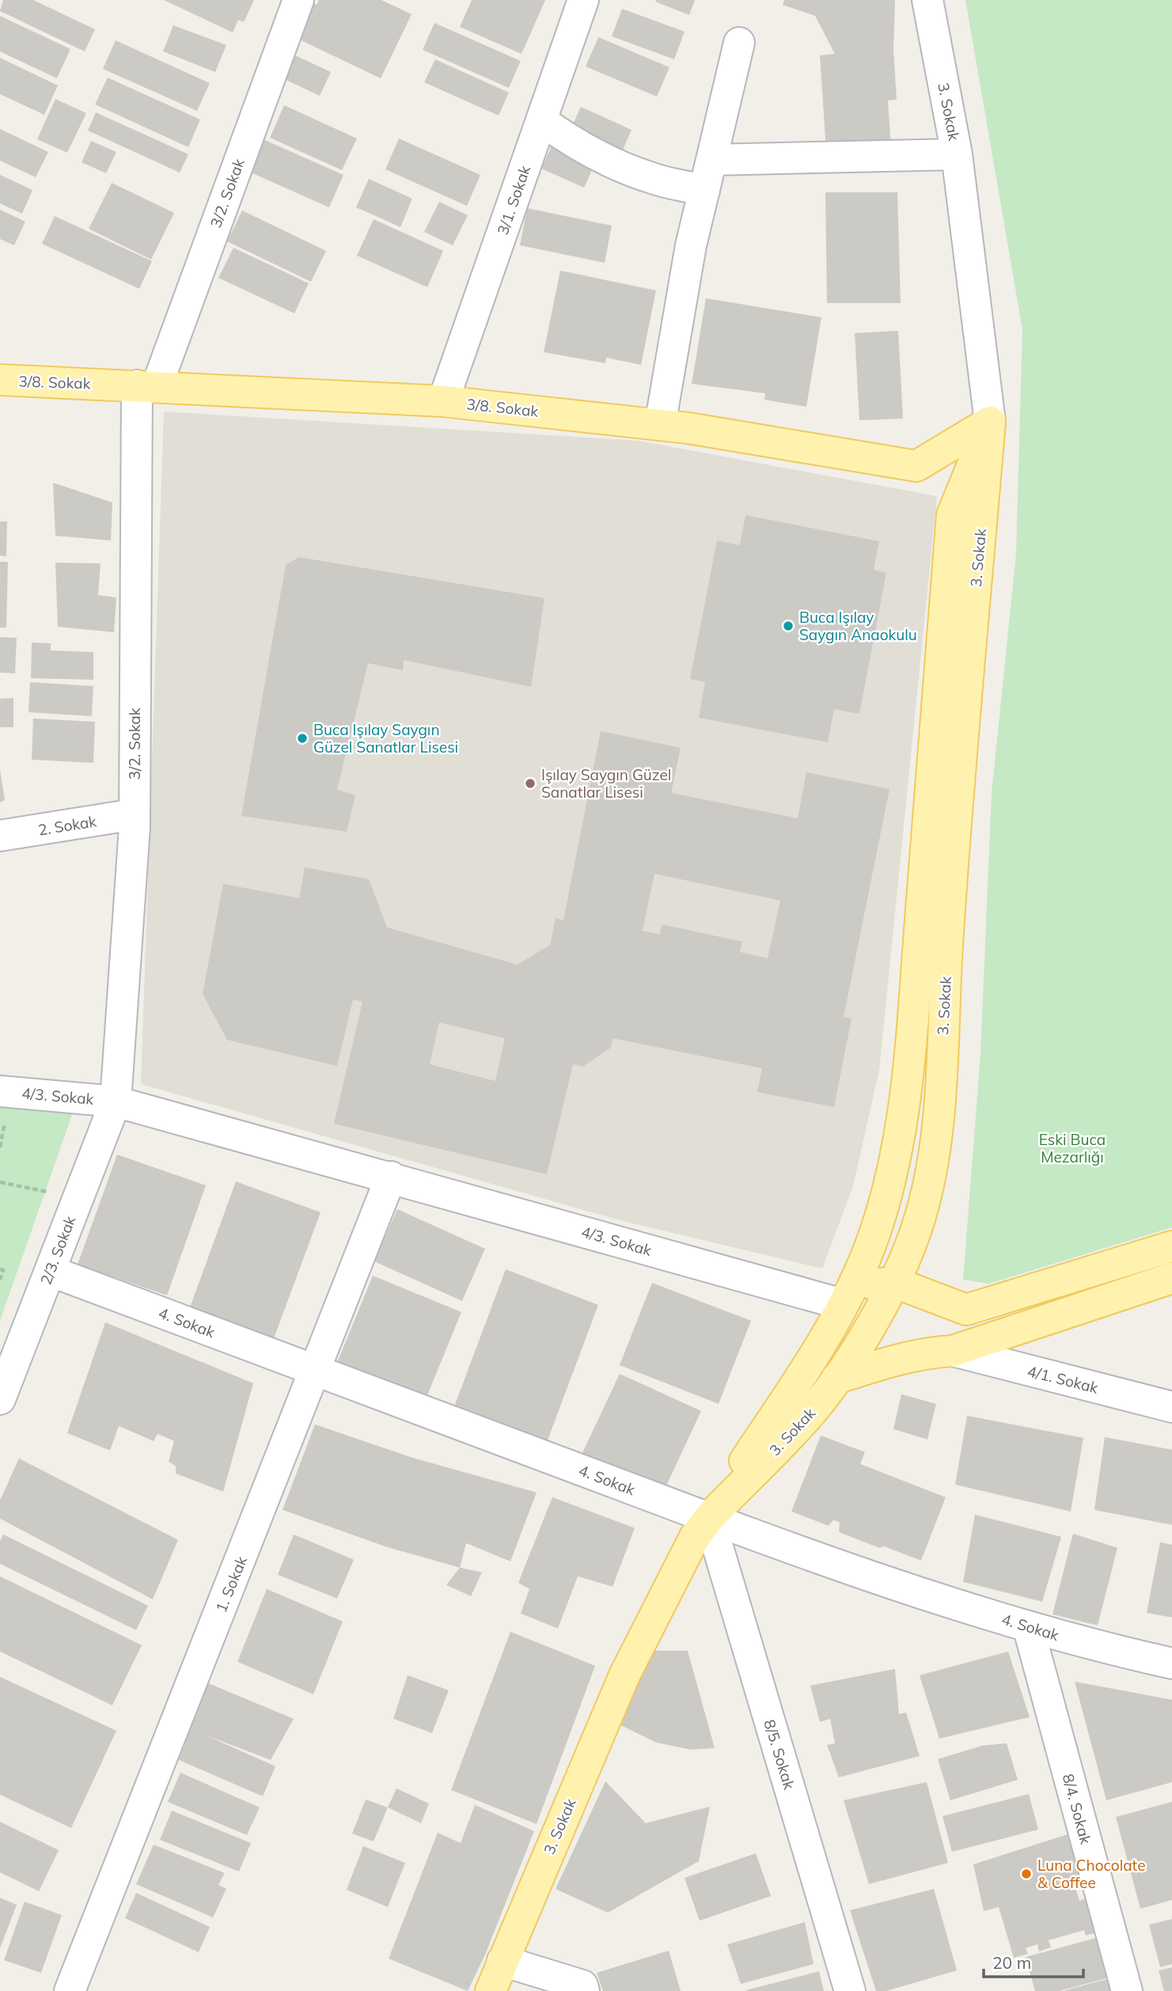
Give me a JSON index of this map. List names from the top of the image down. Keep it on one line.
{"streets":{"main road":["3. Sokak","3/8. Sokak"],"street":["3/2. Sokak","3/1. Sokak","2. Sokak","4/3. Sokak","2/3. Sokak","4. Sokak","4/1. Sokak","1. Sokak","8/5. Sokak","8/4. Sokak"]},"crossings":[["3. Sokak","3/8. Sokak"],["3. Sokak","4/3. Sokak"],["3. Sokak","4. Sokak"],["3. Sokak","8/5. Sokak"],["3/2. Sokak","3/8. Sokak"],["3/2. Sokak","2. Sokak"],["3/2. Sokak","4/3. Sokak"],["3/2. Sokak","2/3. Sokak"],["3/1. Sokak","3/8. Sokak"],["4/3. Sokak","2/3. Sokak"],["4/3. Sokak","1. Sokak"],["2/3. Sokak","4. Sokak"],["4. Sokak","1. Sokak"],["4. Sokak","8/5. Sokak"],["4. Sokak","8/4. Sokak"]],"parks":["Eski Buca Mezarlığı"],"places":["Buca Işılay Saygın Anaokulu","Buca Işılay Saygın Güzel Sanatlar Lisesi","Işılay Saygın Güzel Sanatlar Lisesi","Luna Chocolate & Coffee"],"scale_bar":"20 m"}
